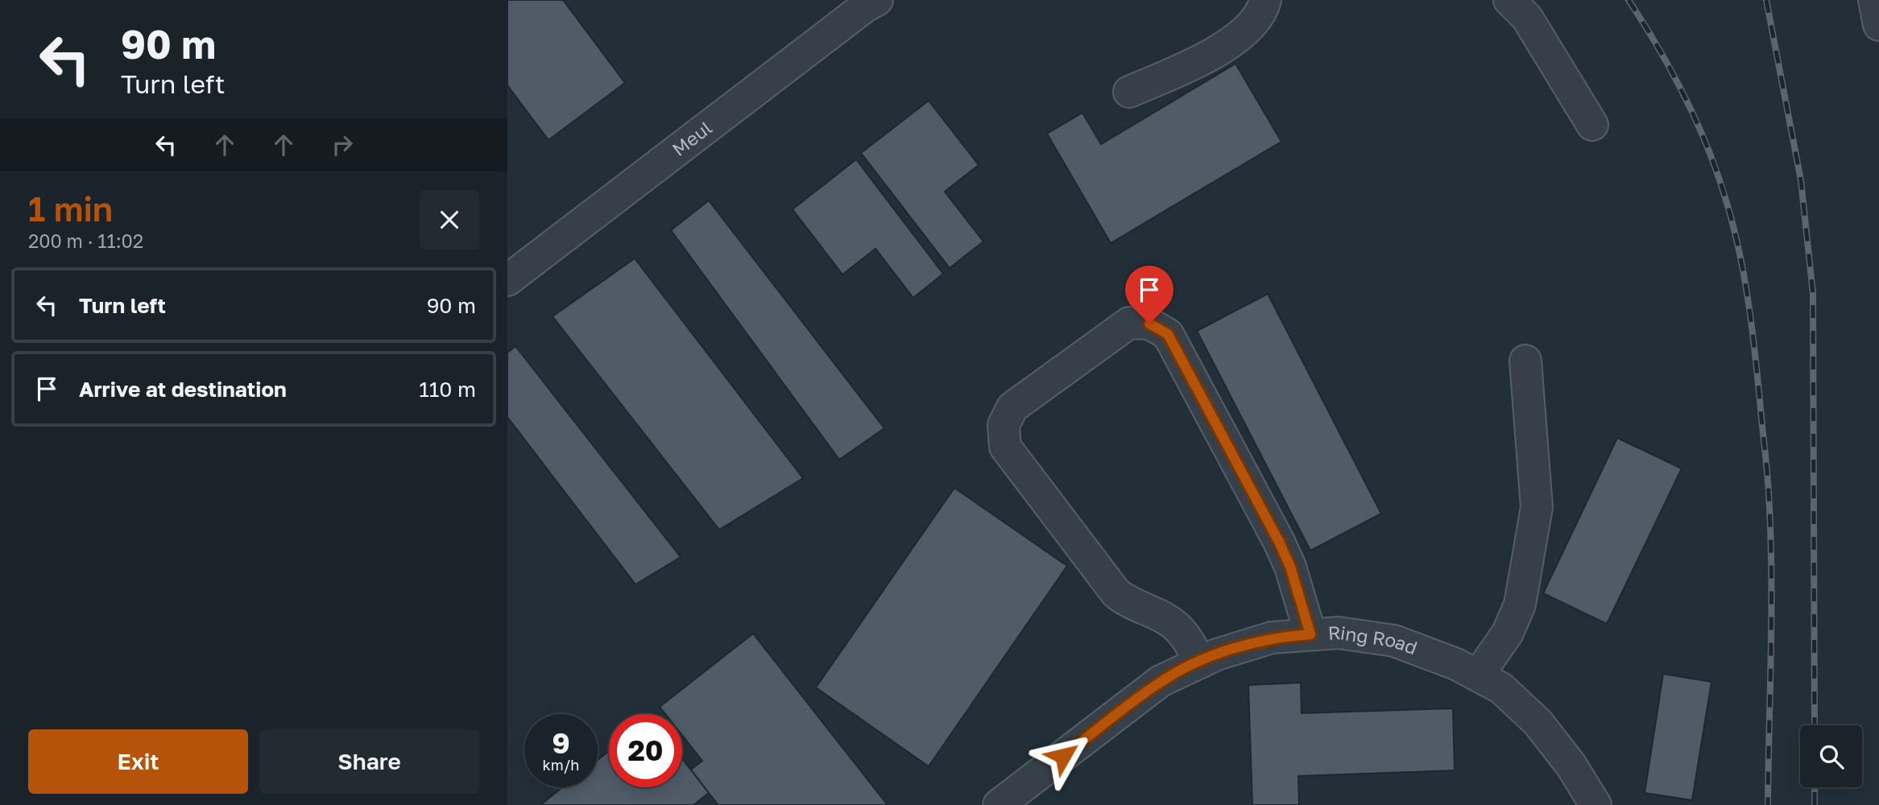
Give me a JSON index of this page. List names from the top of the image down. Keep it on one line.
{"streets":{"street":["Meul","Ring Road"]},"page":{"turn":["90 m","Turn left"],"heading":["1 min","200 m · 11:02"],"list":[{"name":"Turn left","value":"90 m"},{"name":"Arrive at destination","value":"110 m"}],"speed":"9 km/h","limit":"20","buttons":["Exit","Share"]}}
